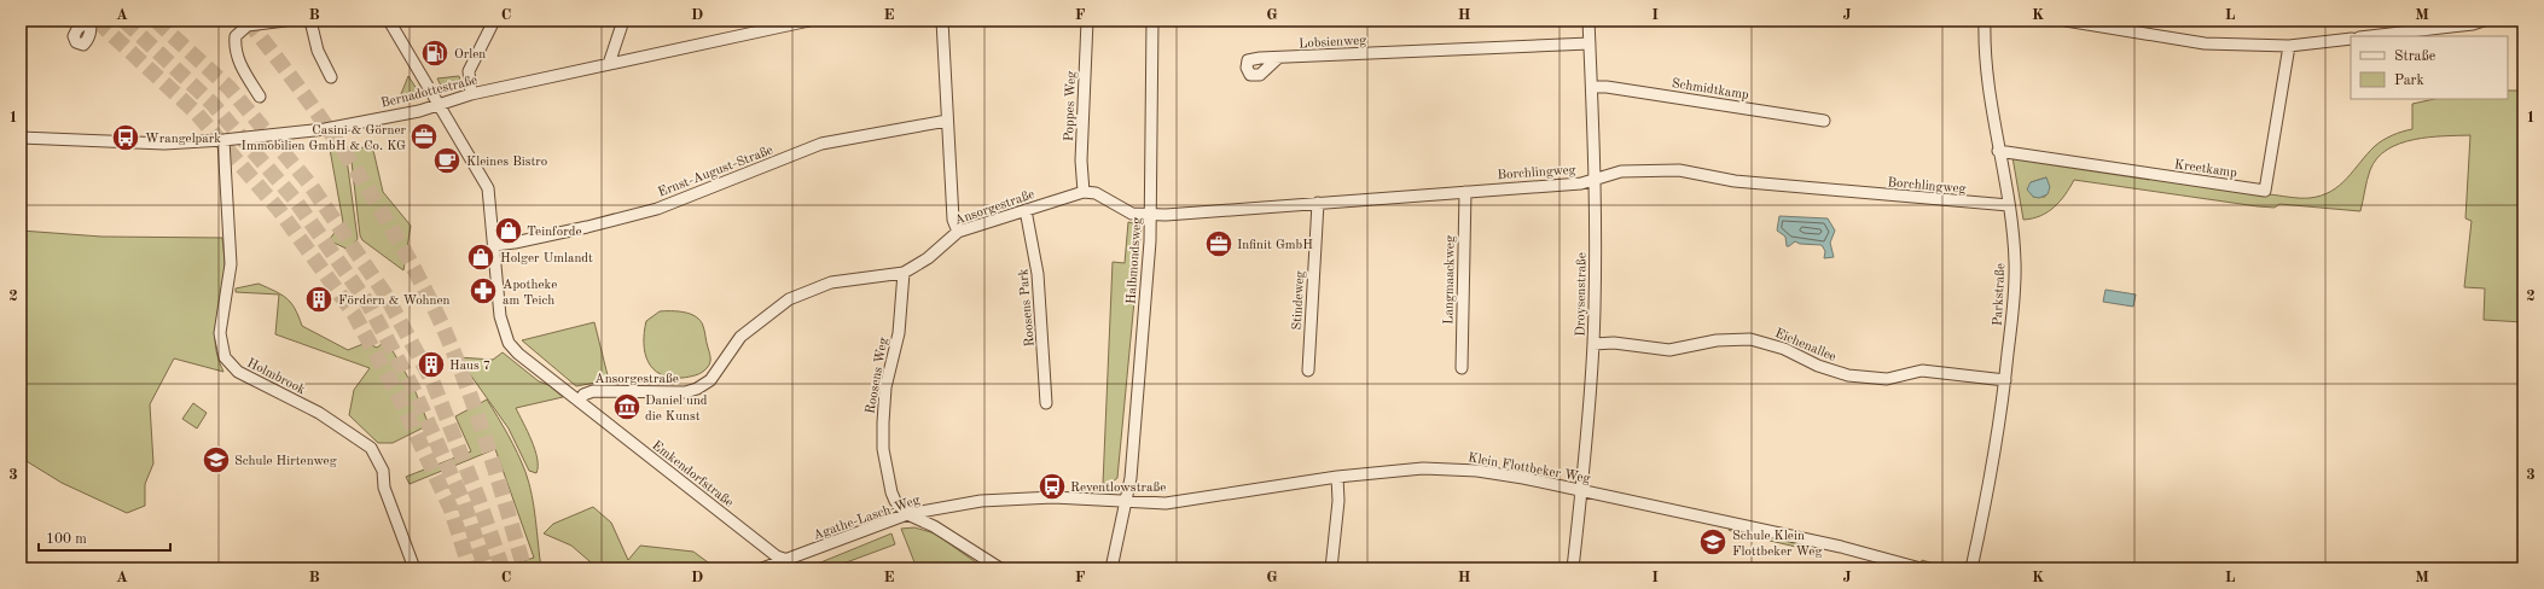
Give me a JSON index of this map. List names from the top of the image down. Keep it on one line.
{"streets":{"street":["Lobsienweg","Schmidtkamp","Bernadottestraße","Poppes Weg","Kreetkamp","Ernst-August-Straße","Borchlingweg","Ansorgestraße","Halbmondsweg","Langmaackweg","Droysenstraße","Parkstraße","Stindeweg","Roosens Park","Eichenallee","Holmbrook","Roosens Weg","Klein Flottbeker Weg","Emkendorfstraße","Agathe-Lasch-Weg"]},"crossings":[["Lobsienweg","Droysenstraße"],["Schmidtkamp","Droysenstraße"],["Bernadottestraße","Holmbrook"],["Bernadottestraße","Emkendorfstraße"],["Poppes Weg","Ansorgestraße"],["Kreetkamp","Parkstraße"],["Ernst-August-Straße","Emkendorfstraße"],["Borchlingweg","Halbmondsweg"],["Borchlingweg","Langmaackweg"],["Borchlingweg","Droysenstraße"],["Borchlingweg","Parkstraße"],["Borchlingweg","Stindeweg"],["Ansorgestraße","Roosens Park"],["Ansorgestraße","Roosens Weg"],["Ansorgestraße","Emkendorfstraße"],["Halbmondsweg","Klein Flottbeker Weg"],["Halbmondsweg","Agathe-Lasch-Weg"],["Droysenstraße","Eichenallee"],["Droysenstraße","Klein Flottbeker Weg"],["Parkstraße","Eichenallee"],["Roosens Weg","Agathe-Lasch-Weg"],["Klein Flottbeker Weg","Agathe-Lasch-Weg"],["Emkendorfstraße","Agathe-Lasch-Weg"]],"places":{"fuel station":["Orlen"],"office":["Casini & Görner Immobilien GmbH & Co. KG","Infinit GmbH"],"bus stop":["Wrangelpark","Reventlowstraße"],"cafe":["Kleines Bistro"],"shop":["Teinforde","Holger Umlandt"],"pharmacy":["Apotheke am Teich"],"building":["Fördern & Wohnen","Haus 7"],"museum":["Daniel und die Kunst"],"school or university":["Schule Hirtenweg","Schule Klein Flottbeker Weg"]},"legend":["Straße","Park"],"scale_bar":"100 m","grid":{"columns":["A","B","C","D","E","F","G","H","I","J","K","L","M"],"rows":["1","2","3"]}}
